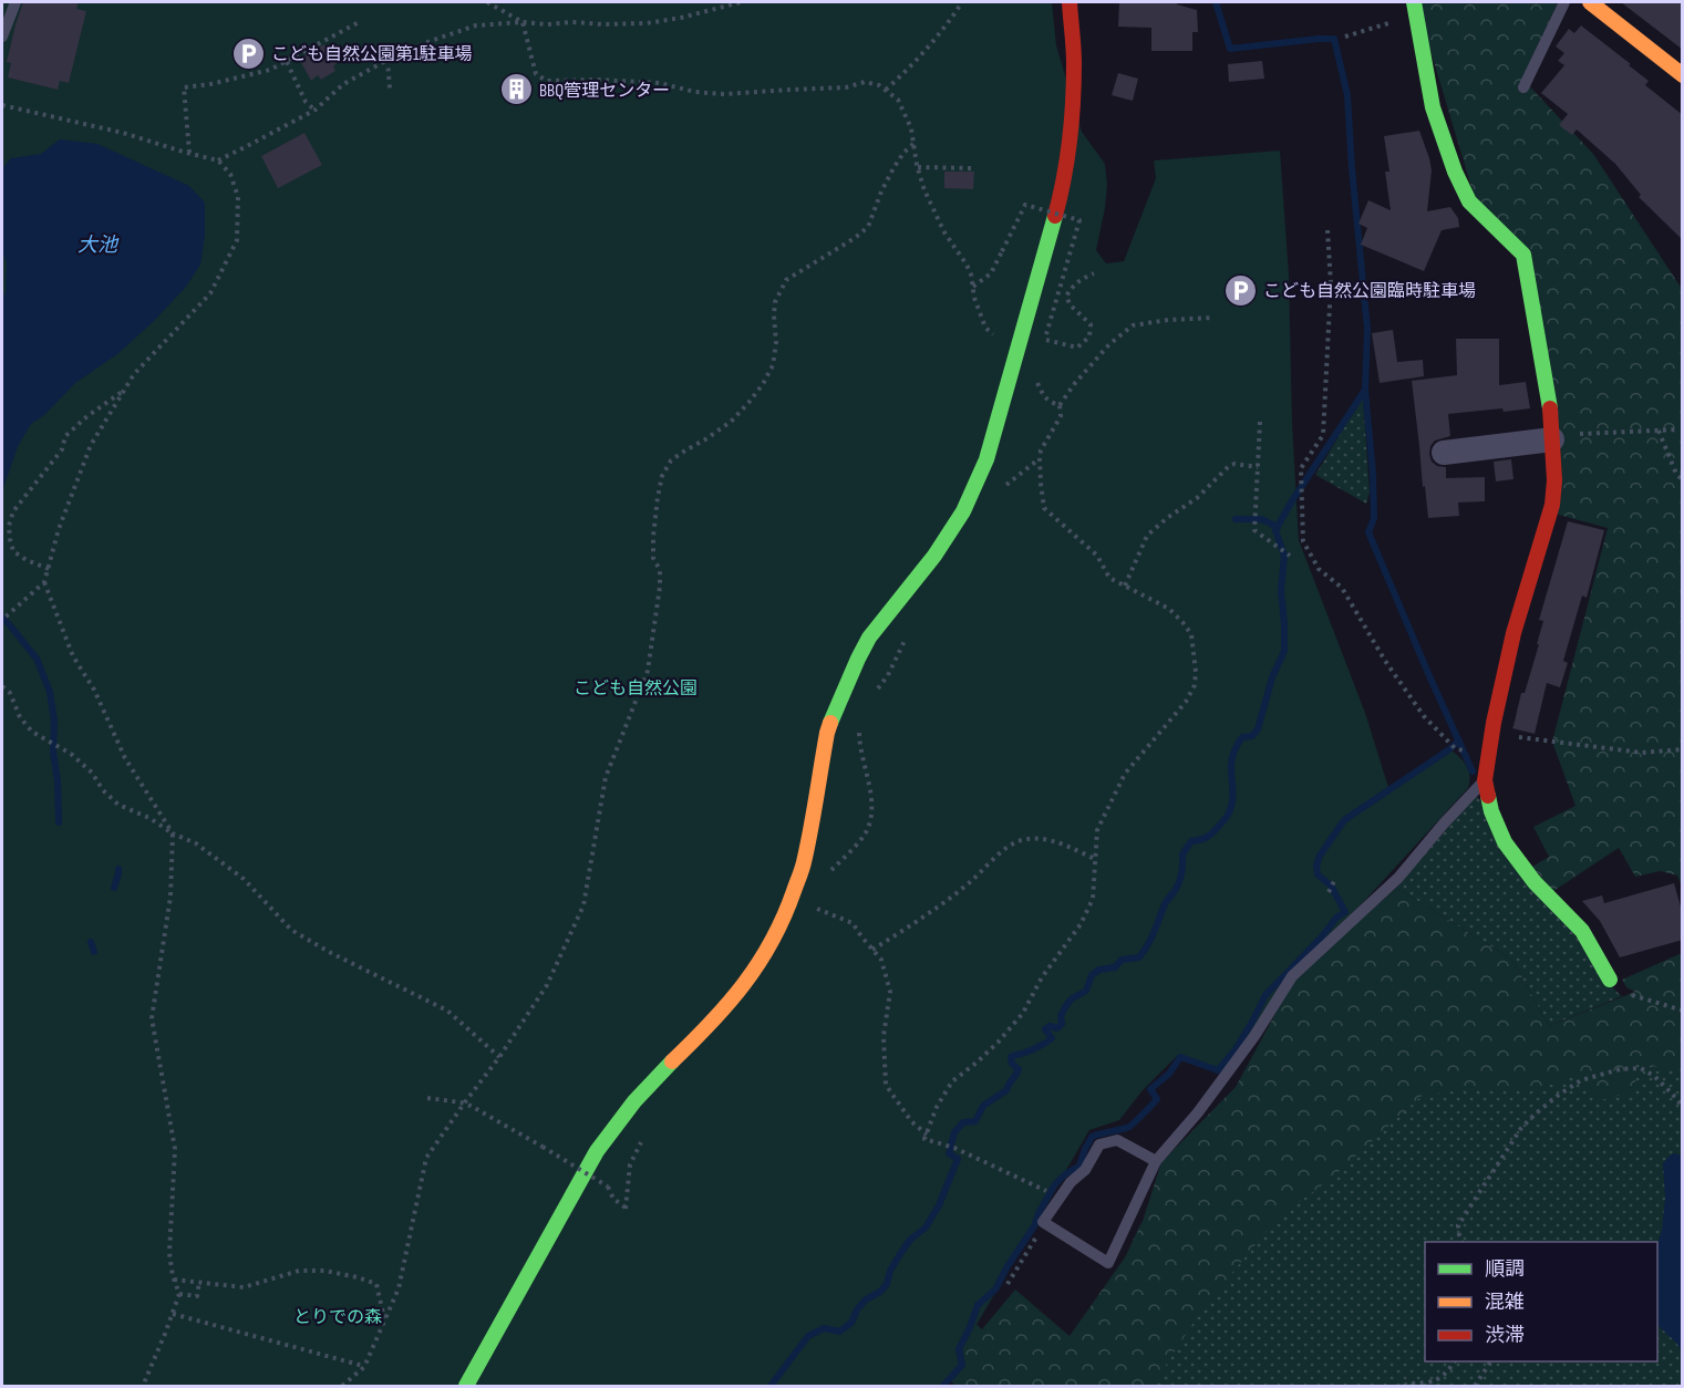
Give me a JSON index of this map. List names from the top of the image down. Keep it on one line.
{"water":["大池"],"parks":["こども自然公園","とりでの森"],"places":{"parking":["こども自然公園第1駐車場","こども自然公園臨時駐車場"],"building":["BBQ管理センター"]},"legend":["順調","混雑","渋滞"]}
